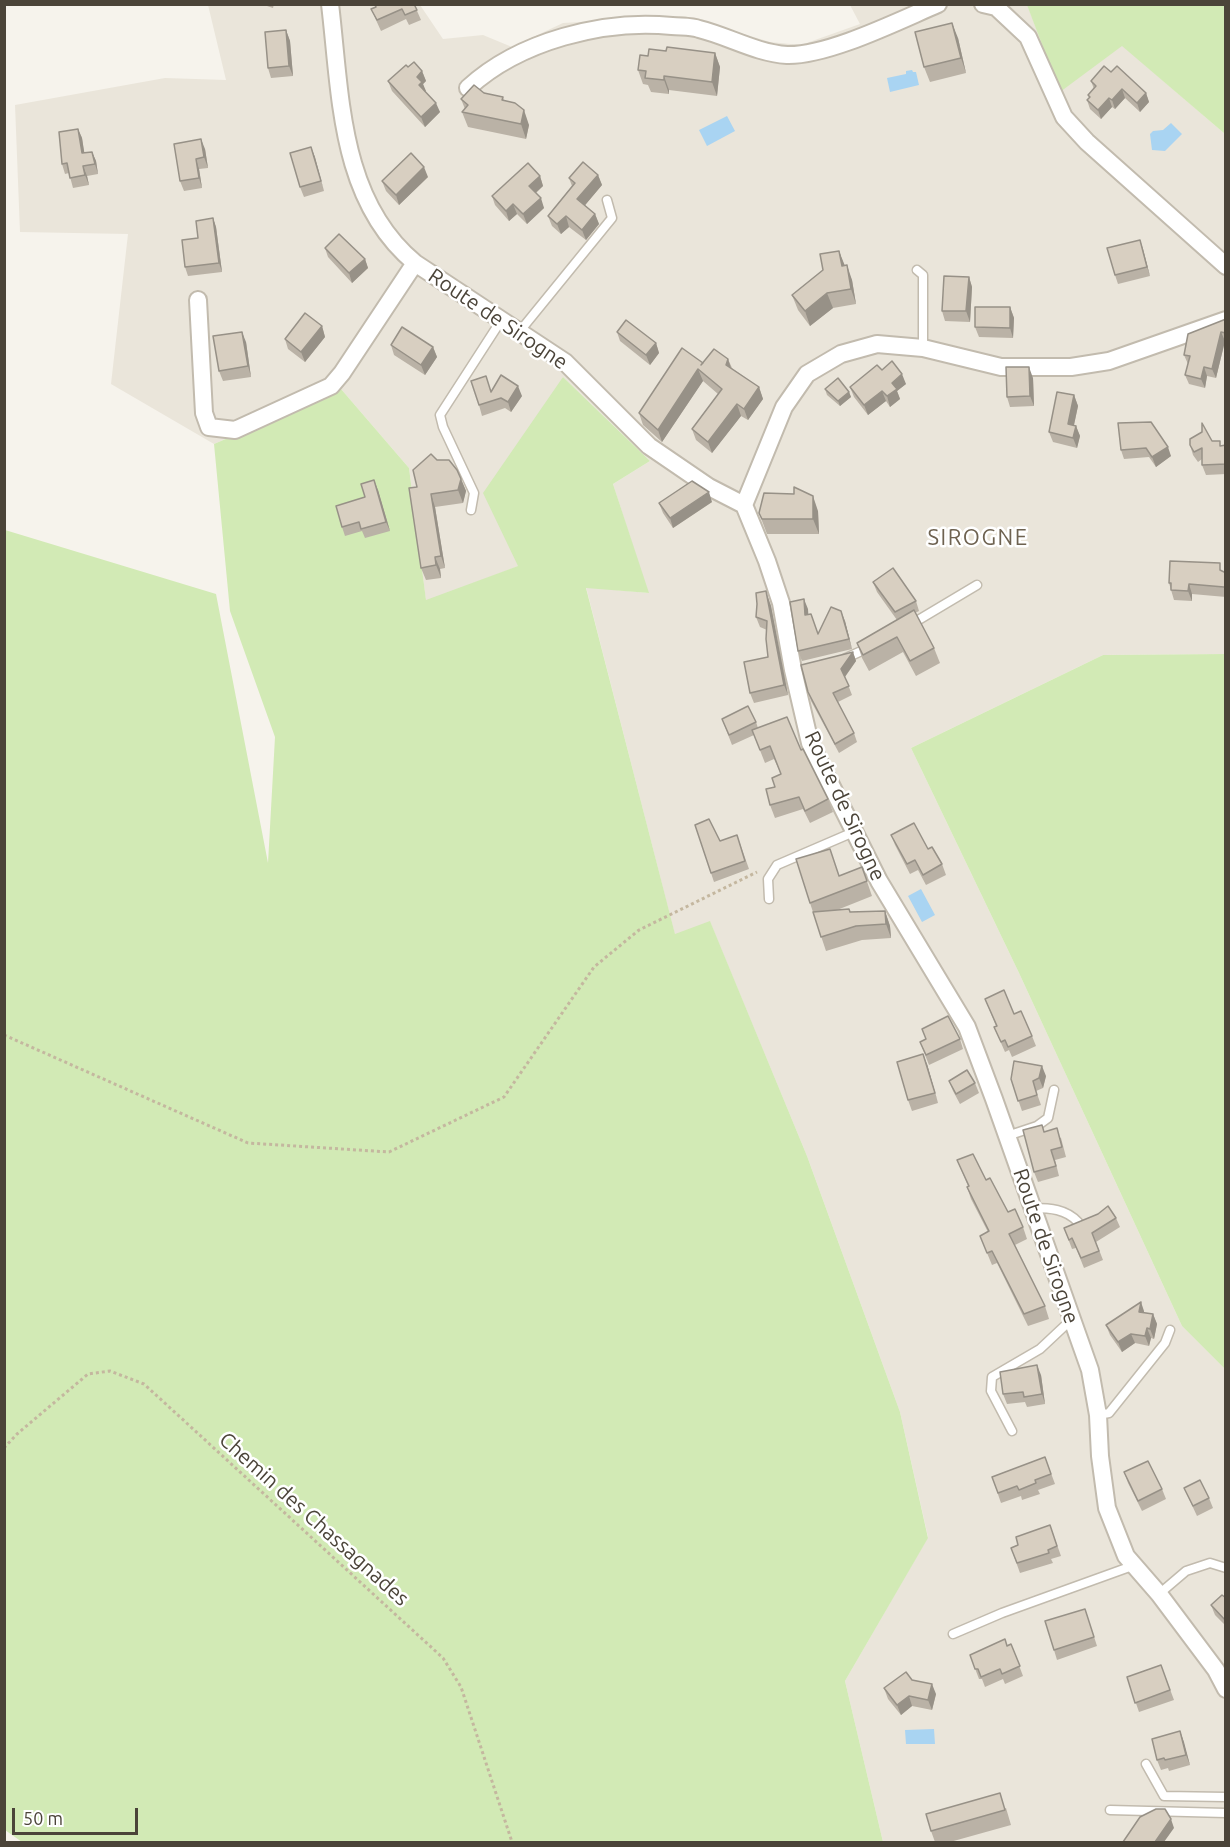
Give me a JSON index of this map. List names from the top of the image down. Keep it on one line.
{"streets":{"street":["Route de Sirogne"],"path":["Chemin des Chassagnades"]},"districts":["SIROGNE"],"scale_bar":"50 m"}
